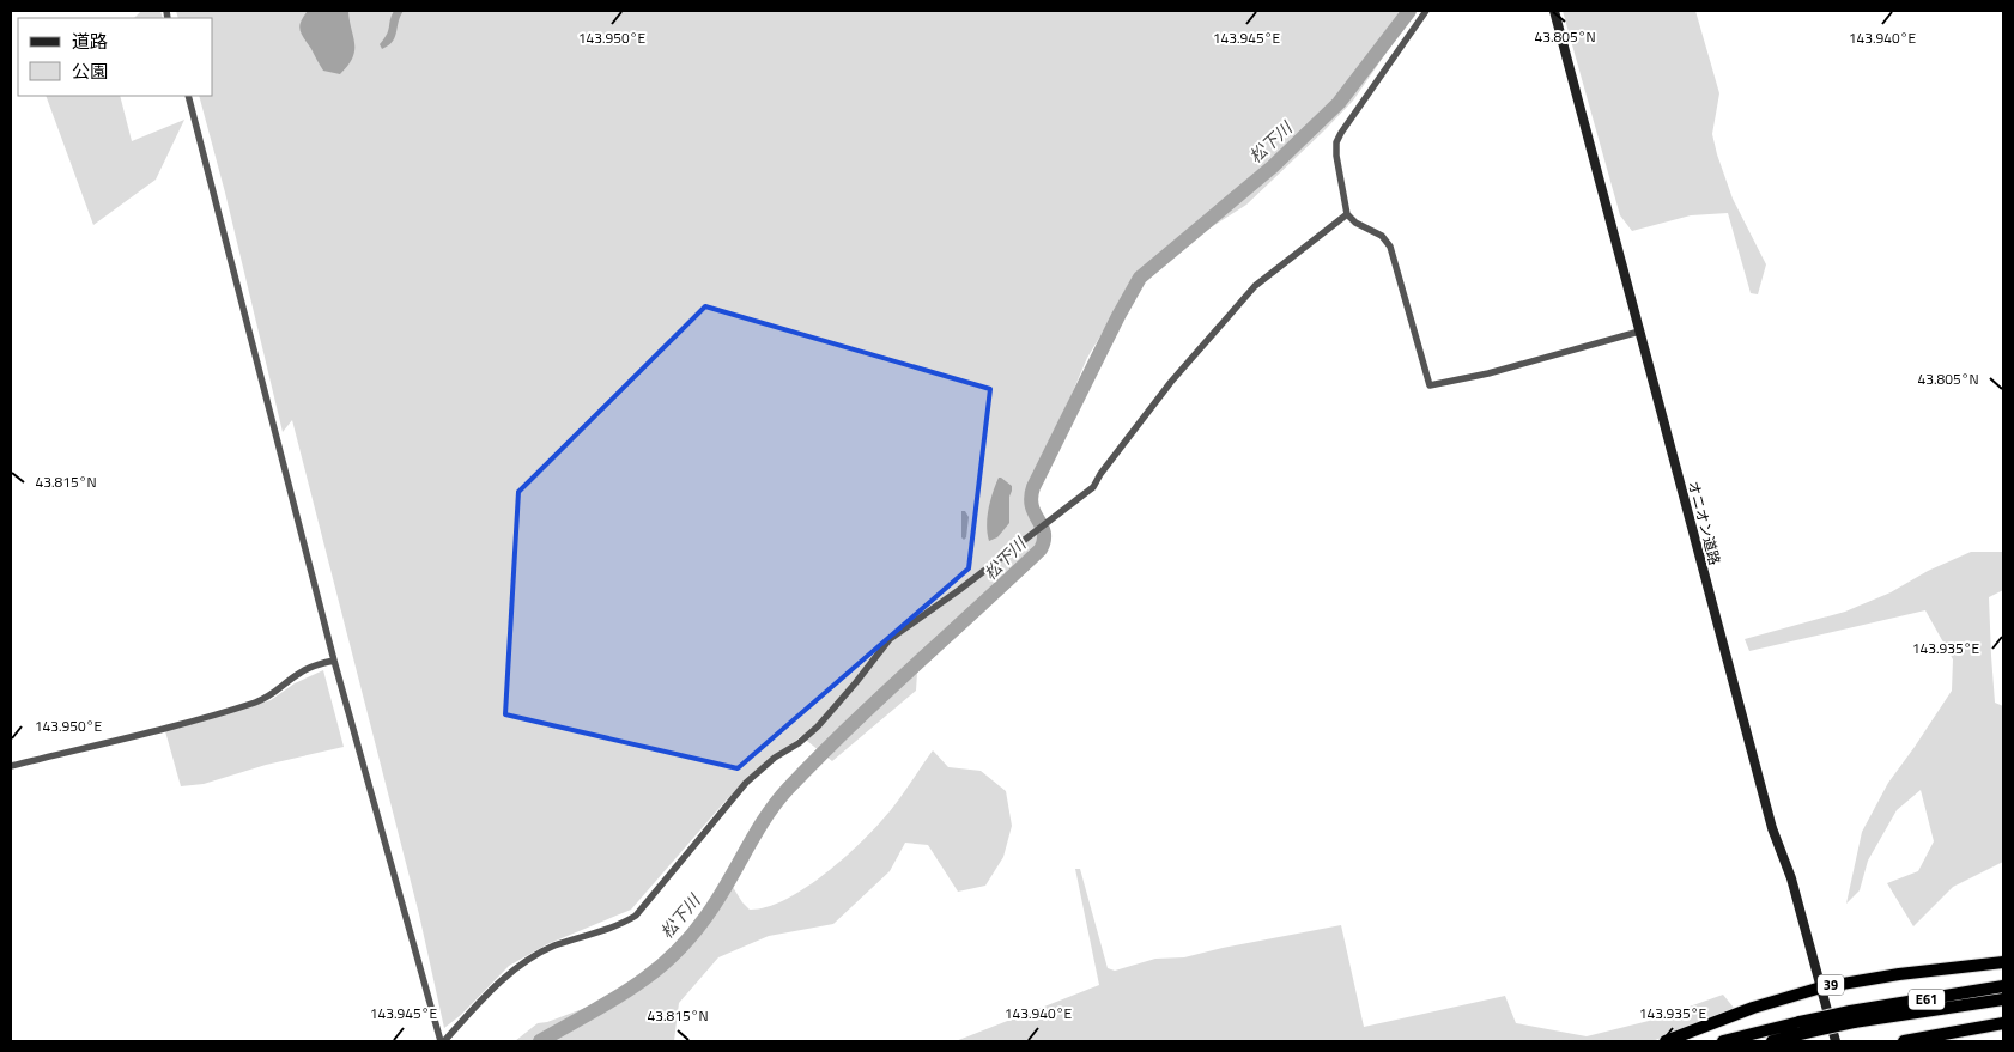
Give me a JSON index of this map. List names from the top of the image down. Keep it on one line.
{"streets":{"highway":["39","E61"],"street":["オニオン道路"]},"crossings":[["オニオン道路","39"]],"water":["松下川"],"legend":["道路","公園"],"coordinates":["43.805°N","143.950°E","143.945°E","143.940°E","43.815°N","143.935°E"]}
